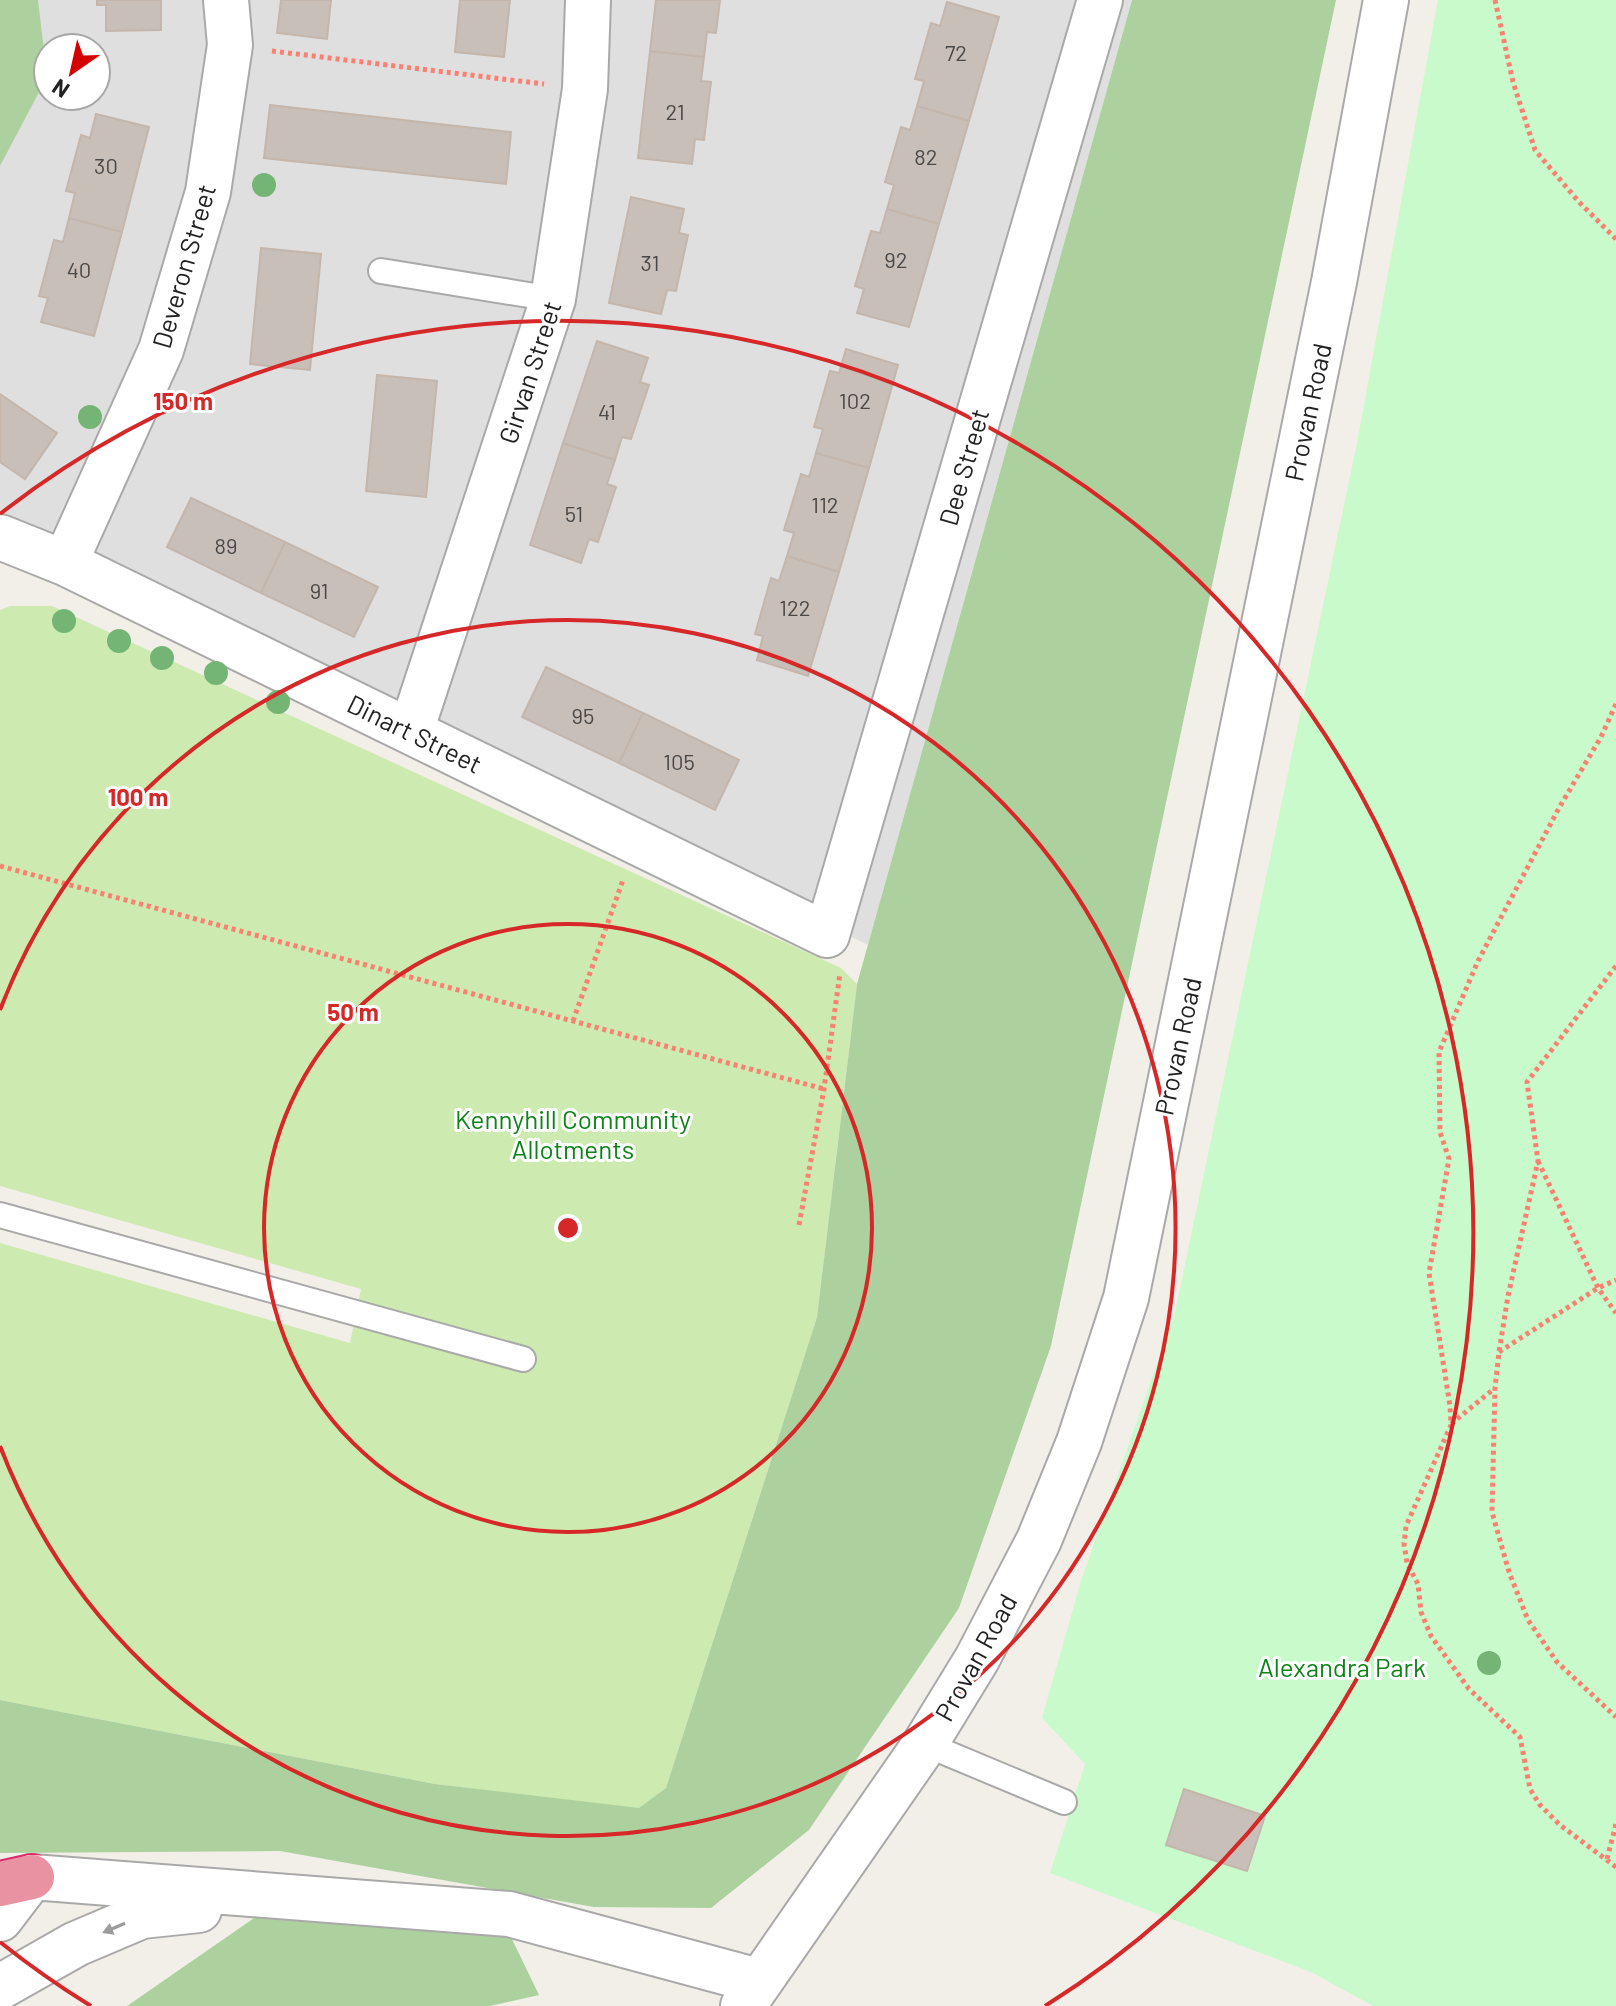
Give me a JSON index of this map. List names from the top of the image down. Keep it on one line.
{"streets":{"street":["Deveron Street","Girvan Street","Provan Road","Dee Street","Dinart Street"]},"crossings":[["Deveron Street","Dinart Street"],["Girvan Street","Dinart Street"],["Dee Street","Dinart Street"]],"parks":["Kennyhill Community Allotments","Alexandra Park"],"house_numbers":["72","21","82","30","92","31","40","102","41","112","51","89","91","122","95","105"],"north":"bottom left","rings":["150 m","100 m","50 m"]}
